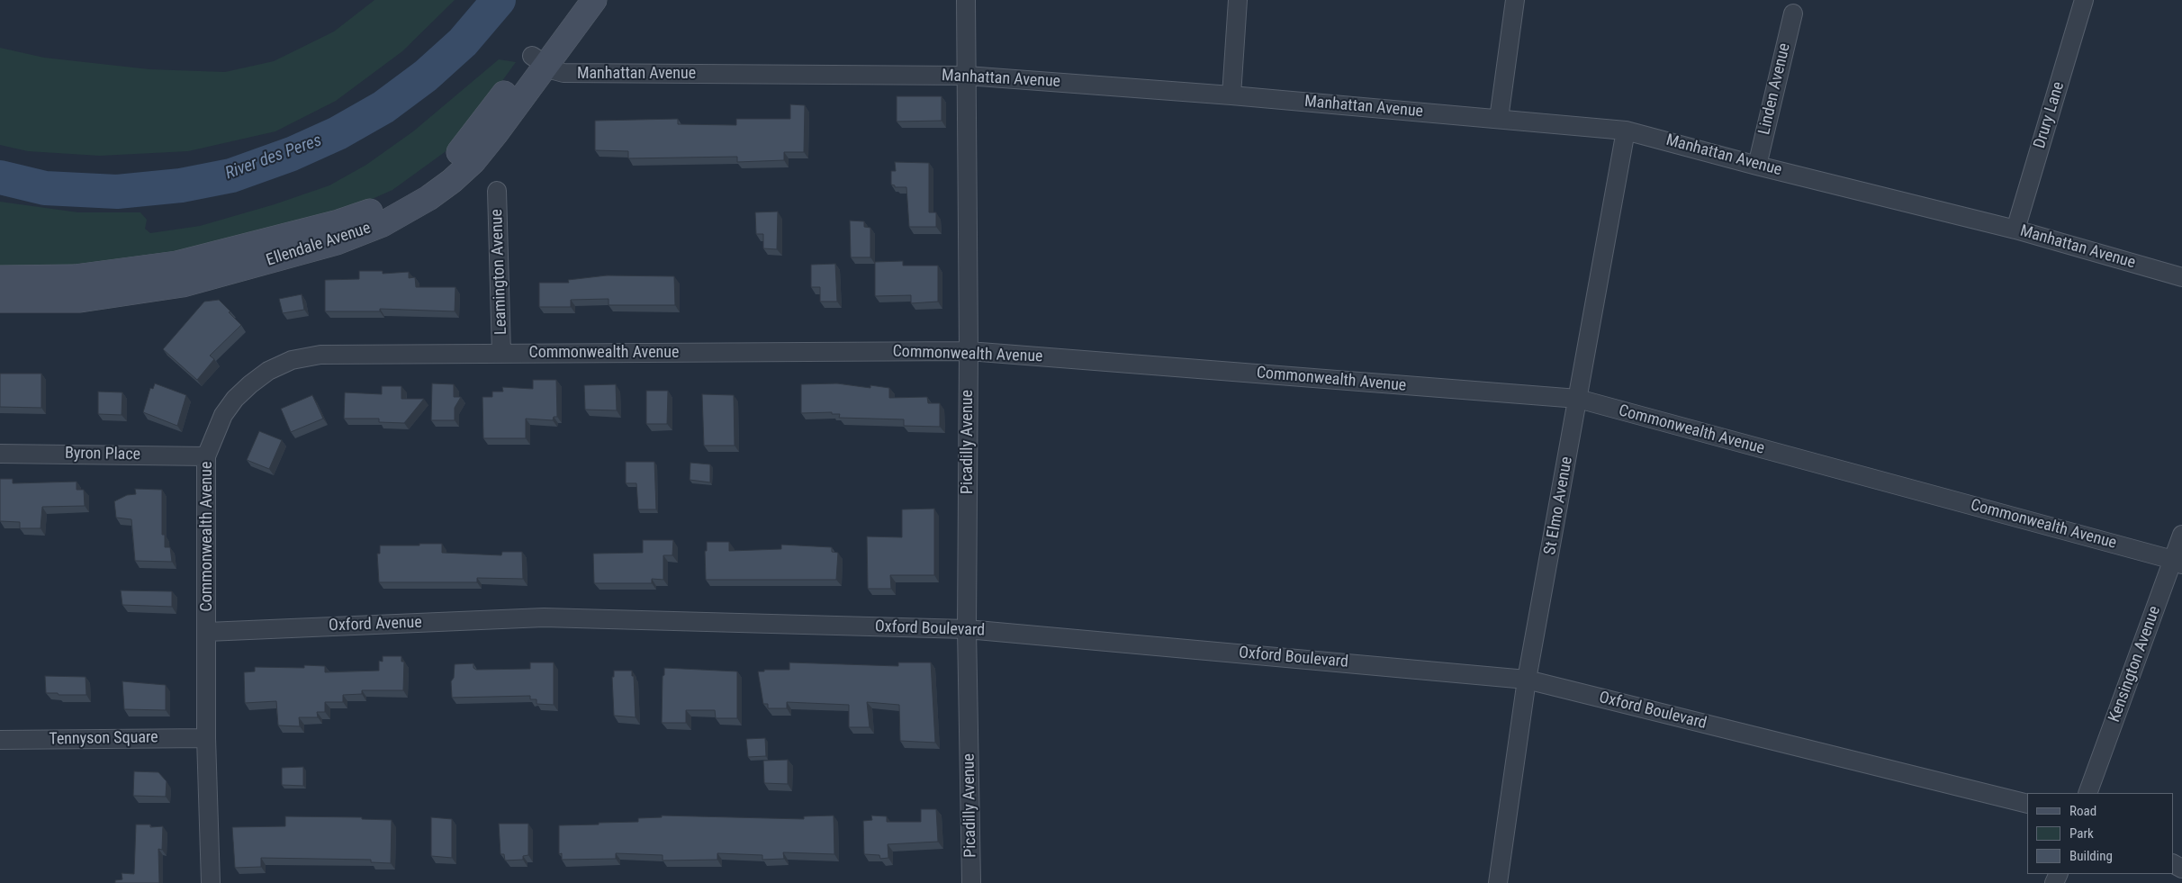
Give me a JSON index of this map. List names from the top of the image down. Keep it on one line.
{"streets":{"main road":["Ellendale Avenue"],"street":["Manhattan Avenue","Linden Avenue","Drury Lane","Leamington Avenue","Commonwealth Avenue","Picadilly Avenue","Byron Place","St Elmo Avenue","Oxford Avenue","Oxford Boulevard","Kensington Avenue","Tennyson Square"]},"crossings":[["Manhattan Avenue","Linden Avenue"],["Manhattan Avenue","Drury Lane"],["Manhattan Avenue","Ellendale Avenue"],["Manhattan Avenue","Picadilly Avenue"],["Manhattan Avenue","St Elmo Avenue"],["Leamington Avenue","Commonwealth Avenue"],["Commonwealth Avenue","Picadilly Avenue"],["Commonwealth Avenue","Byron Place"],["Commonwealth Avenue","St Elmo Avenue"],["Commonwealth Avenue","Oxford Avenue"],["Commonwealth Avenue","Kensington Avenue"],["Commonwealth Avenue","Tennyson Square"],["Picadilly Avenue","Oxford Boulevard"],["St Elmo Avenue","Oxford Boulevard"],["Oxford Avenue","Oxford Boulevard"]],"water":["River des Peres"],"legend":["Road","Park","Building"]}
